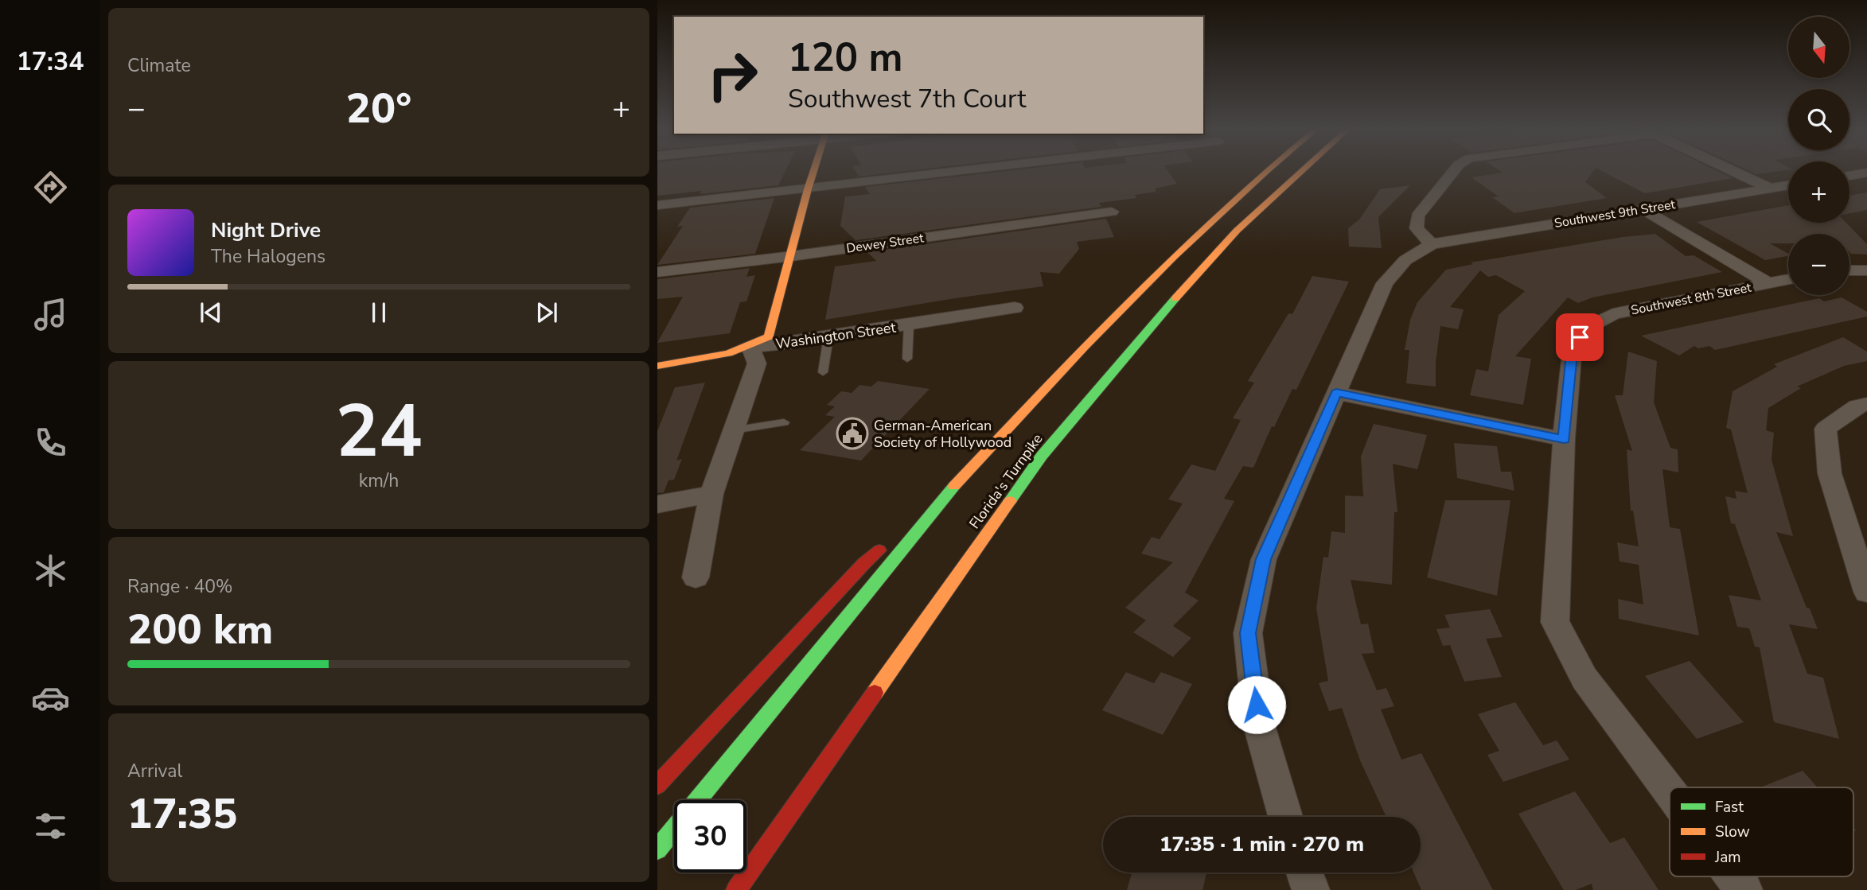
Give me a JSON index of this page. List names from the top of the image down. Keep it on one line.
{"streets":{"main road":["Washington Street","Florida's Turnpike"],"street":["Southwest 9th Street","Dewey Street","Southwest 8th Street"]},"places":{"public building":["German-American Society of Hollywood"]},"legend":["Fast","Slow","Jam"],"north":"bottom","page":{"tabs":"17:34","tile":["Climate",["24","km/h"],["Range · 40%","200 km"],["Arrival","17:35"]],"map_buttons":["+","−"],"turn":["120 m","Southwest 7th Court"],"heat":["−","20°","+"],"song":["Night Drive","The Halogens"],"limit":"30","trip":"17:35 · 1 min · 270 m"}}
